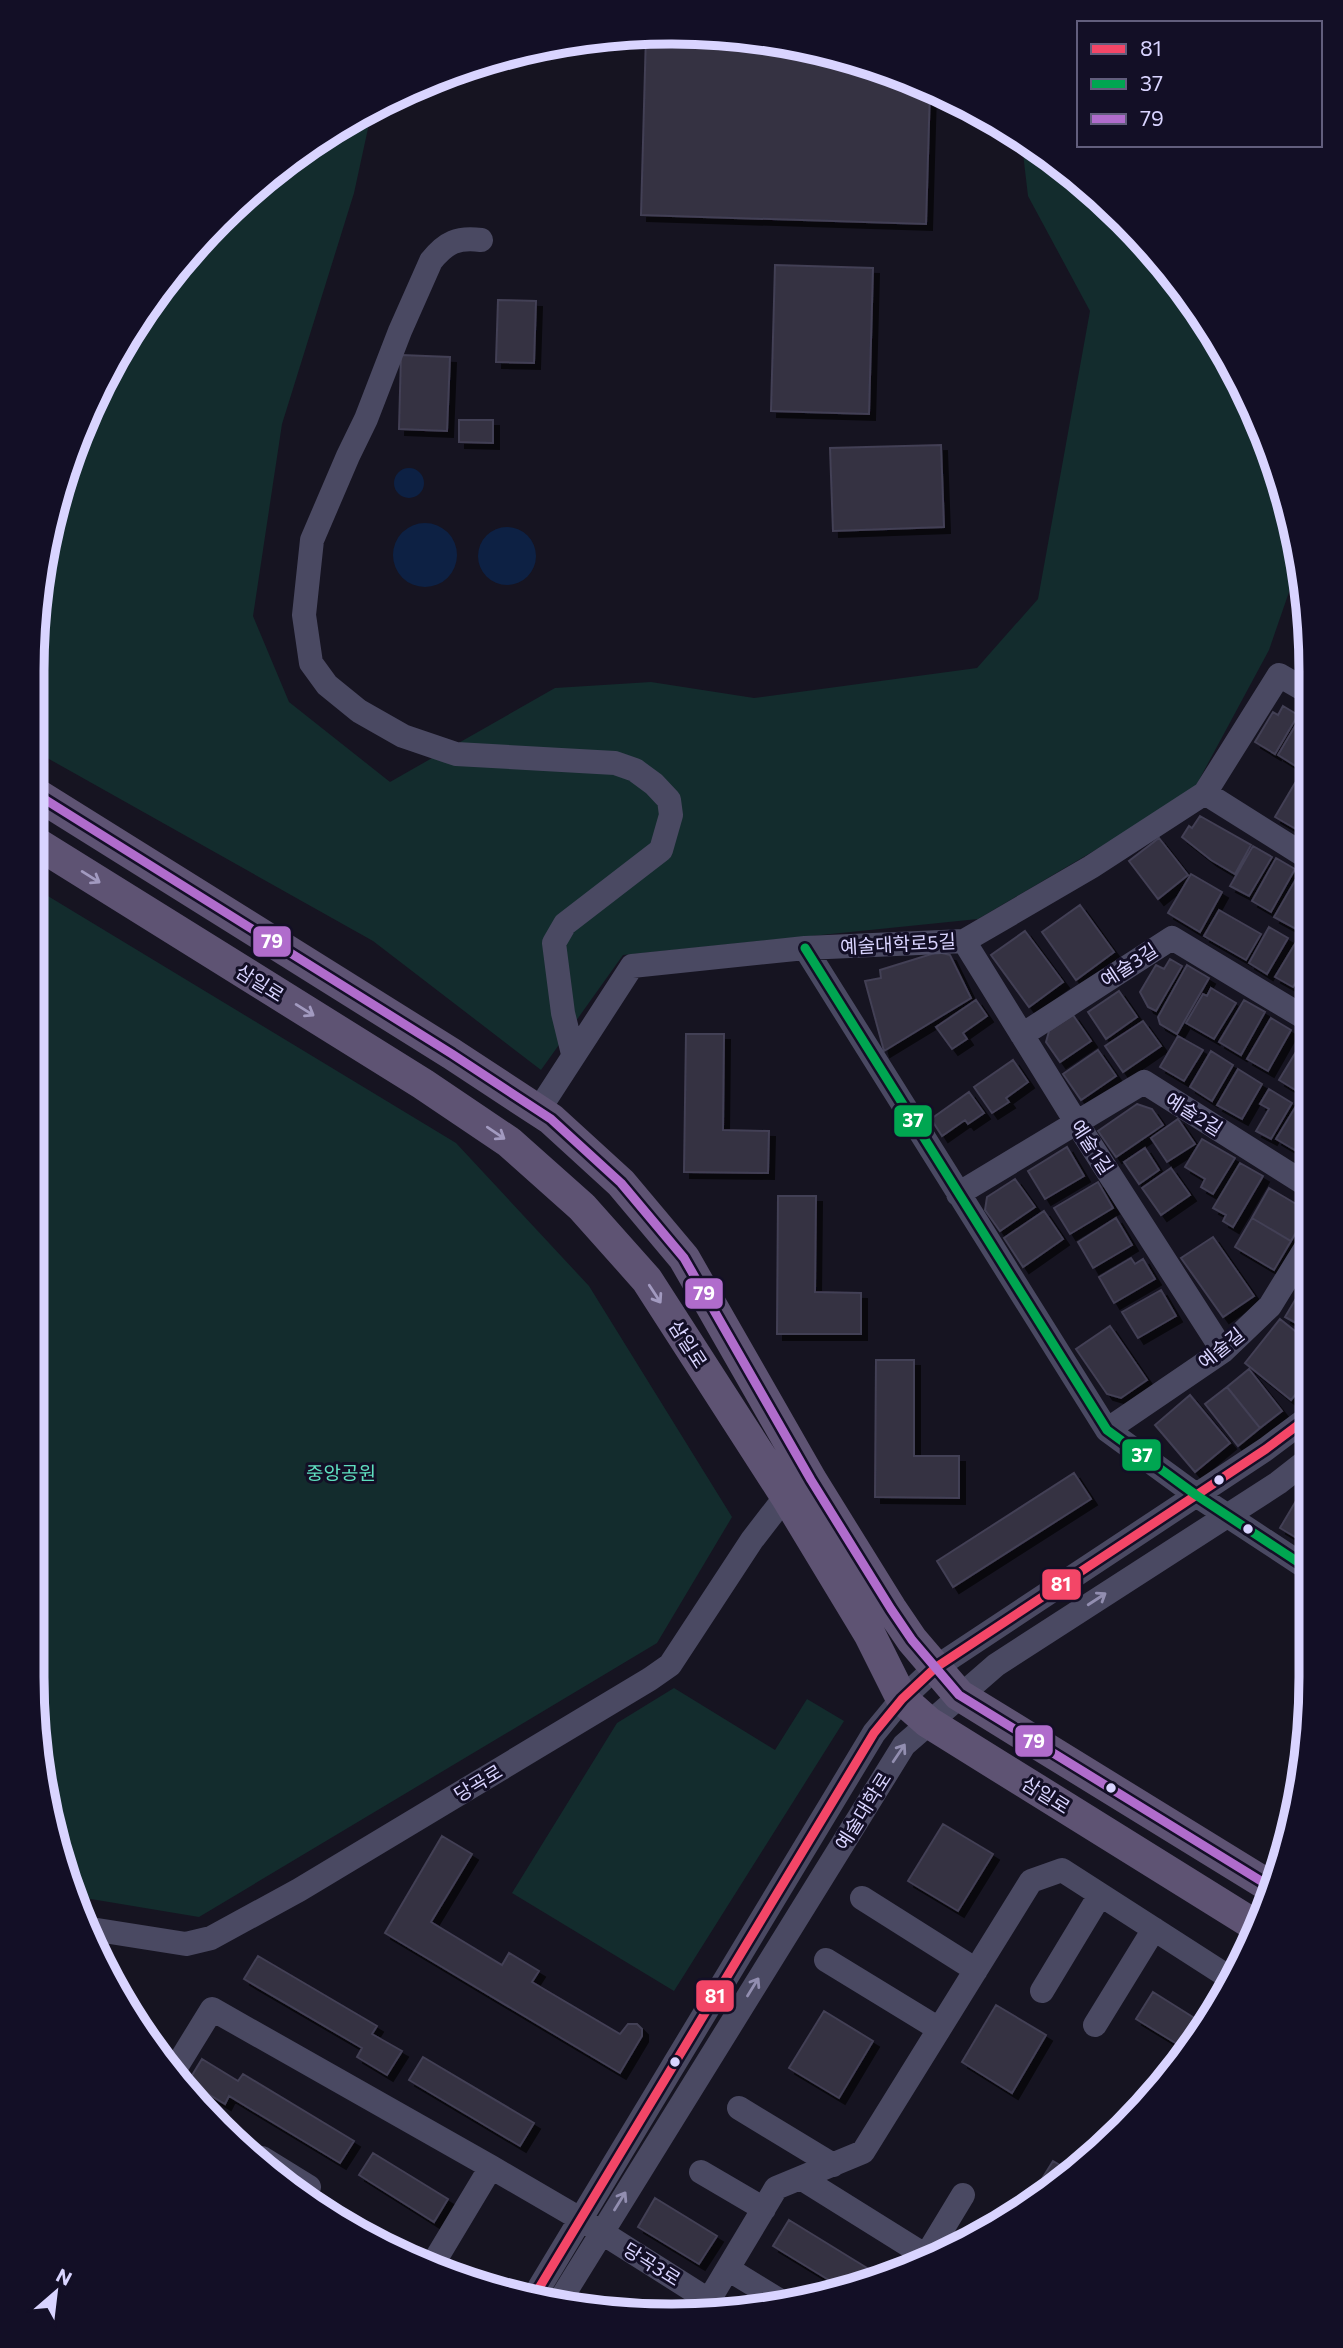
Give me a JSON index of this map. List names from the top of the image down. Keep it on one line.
{"streets":{"main road":["삼일로"],"street":["예술대학로5길","예술3길","예술2길","예술1길","예술길","당곡로","예술대학로","당곡3로"]},"crossings":[["예술대학로5길","삼일로"],["예술대학로5길","예술1길"],["예술3길","예술1길"],["삼일로","당곡로"],["삼일로","예술대학로"],["예술2길","예술1길"],["예술1길","예술길"],["예술대학로","당곡3로"]],"parks":["중앙공원"],"lines":["transit line 79","transit line 37","transit line 81"],"legend":["81","37","79"],"north":"top right"}
